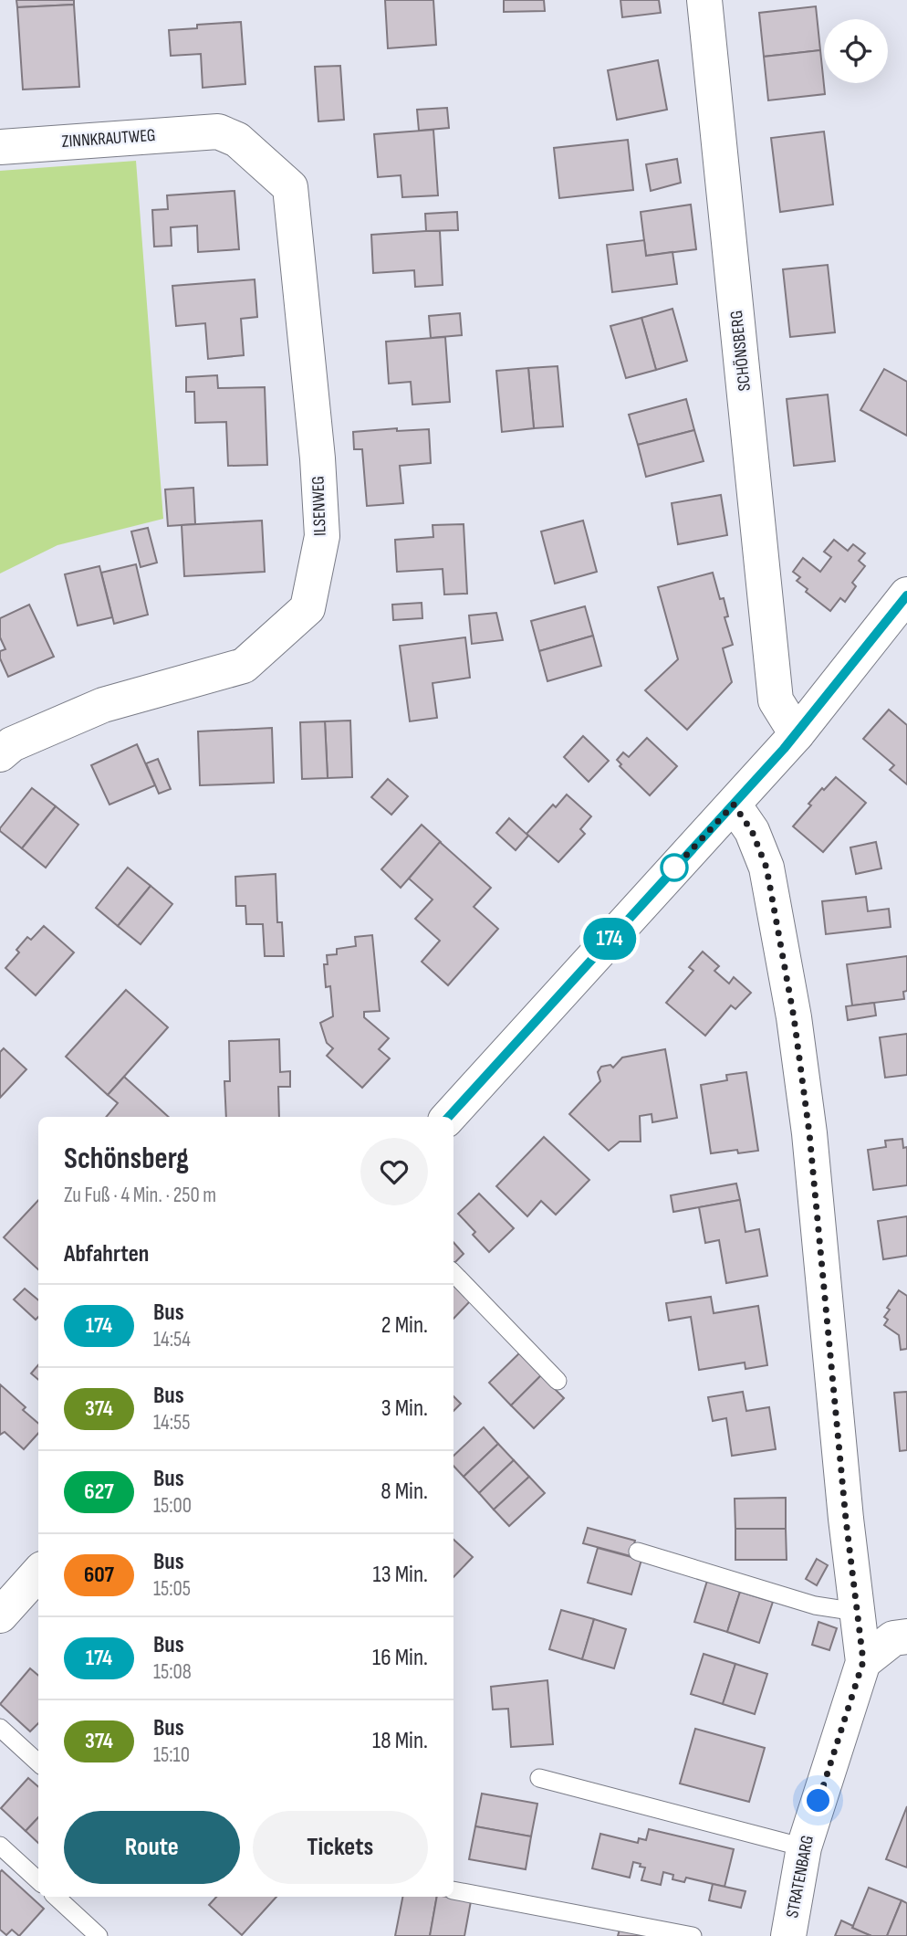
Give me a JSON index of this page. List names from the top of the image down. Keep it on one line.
{"streets":{"street":["ZINNKRAUTWEG","SCHÖNSBERG","ILSENWEG","STRATENBARG"]},"crossings":[["ZINNKRAUTWEG","ILSENWEG"]],"lines":["bus line 174"],"page":{"on_map":"174","heading":[["Schönsberg","Zu Fuß · 4 Min. · 250 m"],"Abfahrten"],"list":[{"mark":"174","name":"Bus","note":"14:54","value":"2 Min."},{"mark":"374","name":"Bus","note":"14:55","value":"3 Min."},{"mark":"627","name":"Bus","note":"15:00","value":"8 Min."},{"mark":"607","name":"Bus","note":"15:05","value":"13 Min."},{"mark":"174","name":"Bus","note":"15:08","value":"16 Min."},{"mark":"374","name":"Bus","note":"15:10","value":"18 Min."}],"buttons":["Route","Tickets"]}}
